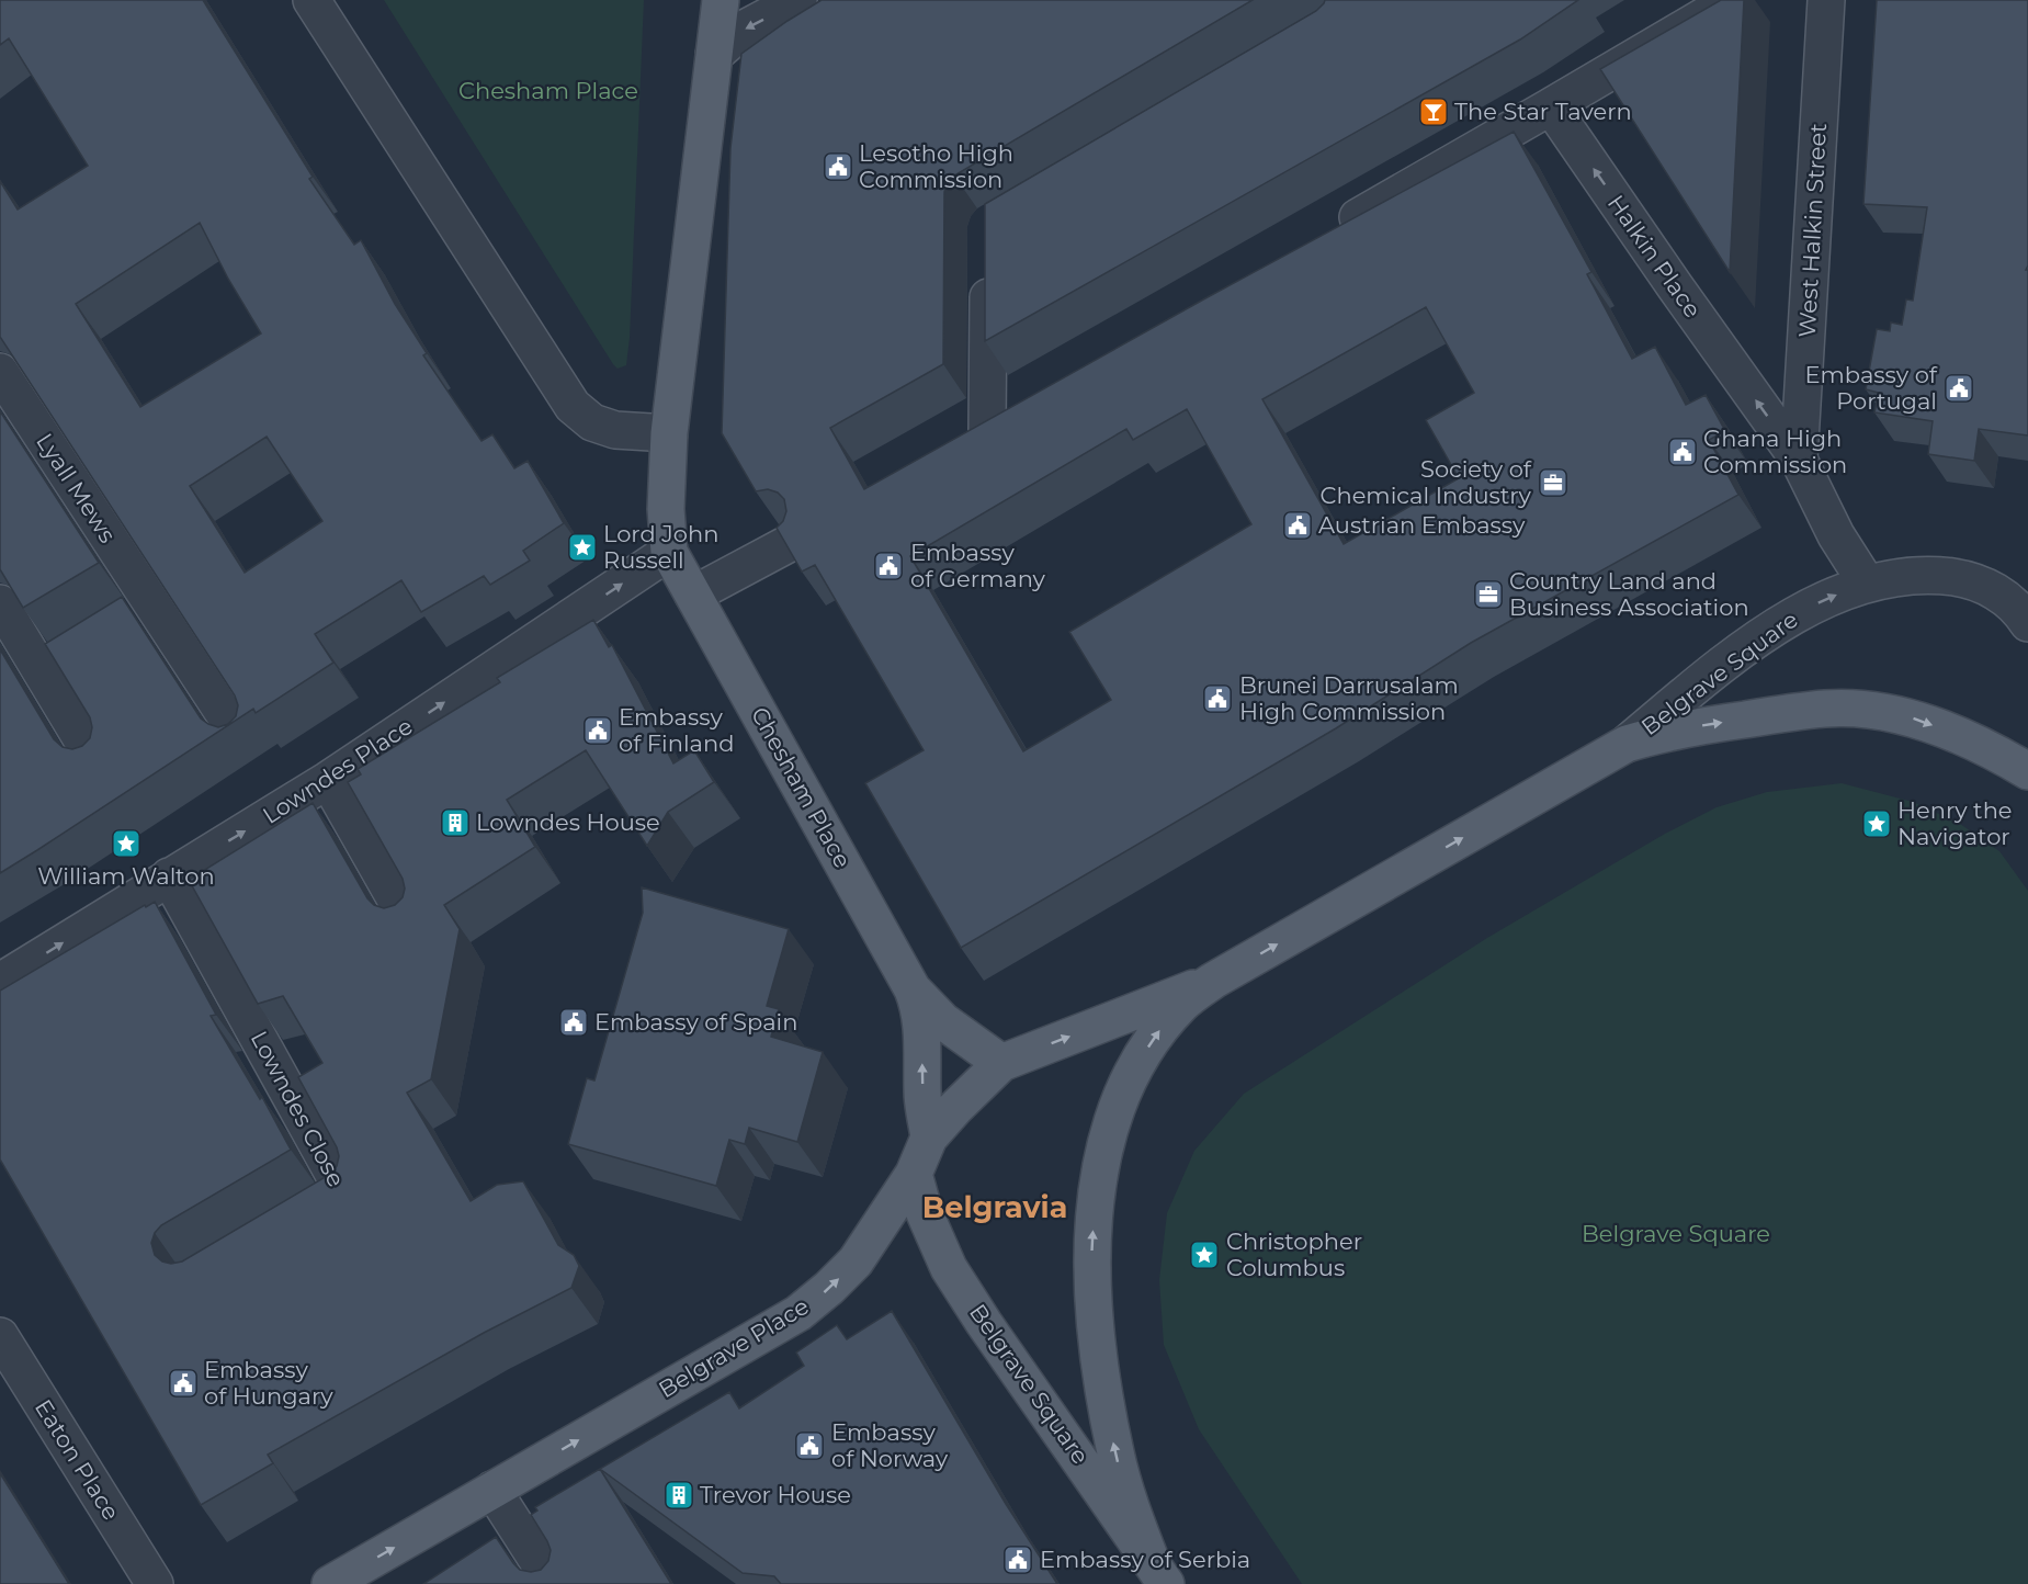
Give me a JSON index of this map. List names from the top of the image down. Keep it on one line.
{"streets":{"main road":["Belgrave Square","Chesham Place","Belgrave Place"],"street":["West Halkin Street","Halkin Place","Lyall Mews","Lowndes Place","Lowndes Close","Eaton Place"]},"crossings":[["West Halkin Street","Halkin Place"],["Halkin Place","Belgrave Square"],["Belgrave Square","Belgrave Place"],["Lowndes Place","Chesham Place"],["Lowndes Place","Lowndes Close"],["Chesham Place","Belgrave Place"]],"one_way":["Halkin Place","Belgrave Square","Lowndes Place","Belgrave Place"],"districts":["Belgravia"],"parks":["Chesham Place","Belgrave Square"],"places":{"bar":["The Star Tavern"],"public building":["Lesotho High Commission","Embassy of Portugal","Ghana High Commission","Austrian Embassy","Embassy of Germany","Brunei Darrusalam High Commission","Embassy of Finland","Embassy of Spain","Embassy of Hungary","Embassy of Norway","Embassy of Serbia"],"office":["Society of Chemical Industry","Country Land and Business Association"],"place":["Lord John Russell","Henry the Navigator","William Walton","Christopher Columbus"],"building":["Lowndes House","Trevor House"]}}
